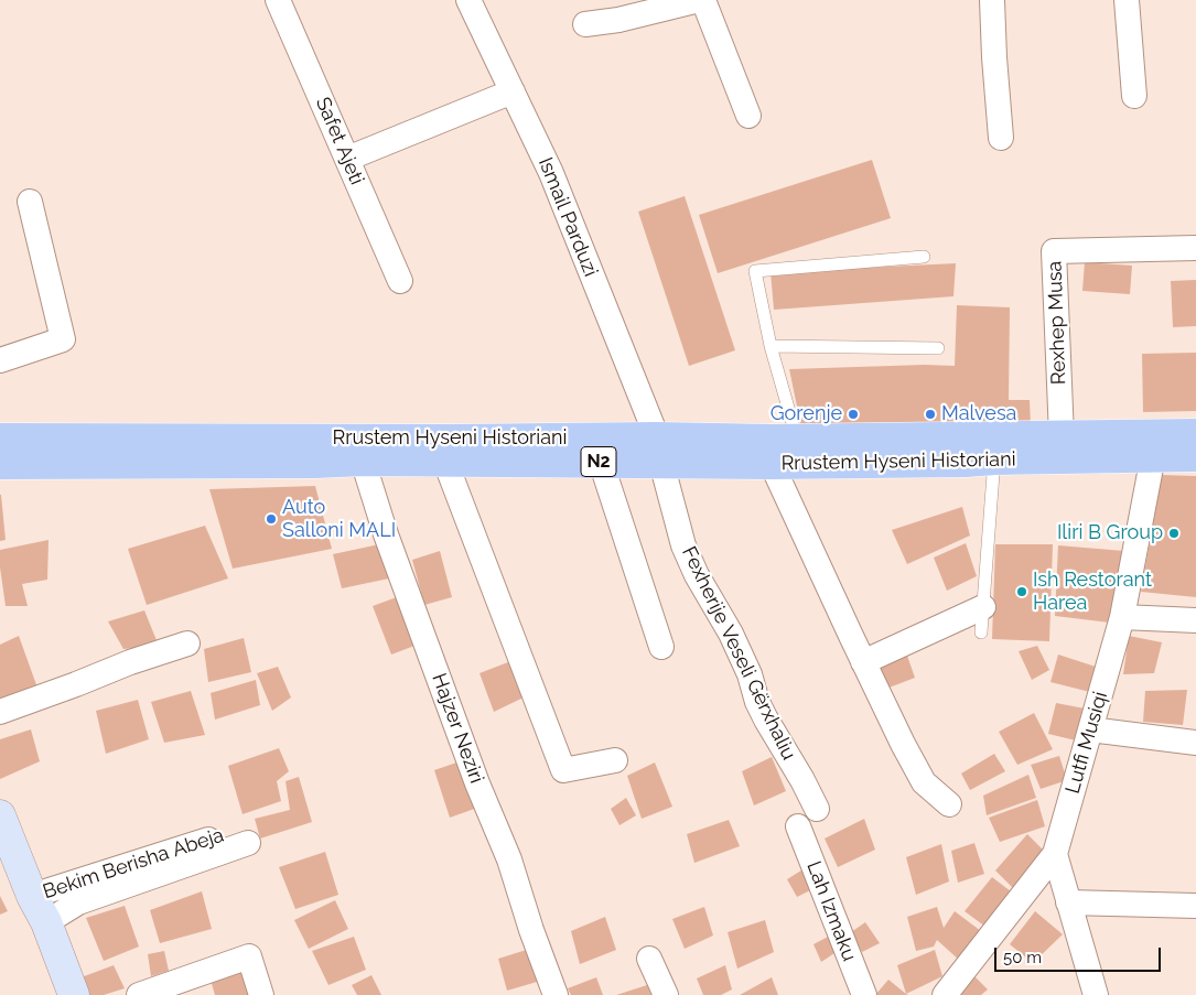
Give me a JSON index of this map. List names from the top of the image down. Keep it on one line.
{"streets":{"main road":["Rrustem Hyseni Historiani","N2"],"street":["Safet Ajeti","Ismail Parduzi","Rexhep Musa","Fexherije Veseli Gërxhaliu","Hajzer Neziri","Lutfi Musiqi","Bekim Berisha Abeja","Lah Izmaku"]},"crossings":[["Ismail Parduzi","Rrustem Hyseni Historiani"],["Ismail Parduzi","Fexherije Veseli Gërxhaliu"],["Rexhep Musa","Rrustem Hyseni Historiani"],["Rrustem Hyseni Historiani","Fexherije Veseli Gërxhaliu"],["Rrustem Hyseni Historiani","Hajzer Neziri"],["Rrustem Hyseni Historiani","Lutfi Musiqi"]],"places":["Gorenje","Malvesa","Auto Salloni MALI","Iliri B Group","Ish Restorant Harea"],"scale_bar":"50 m"}
